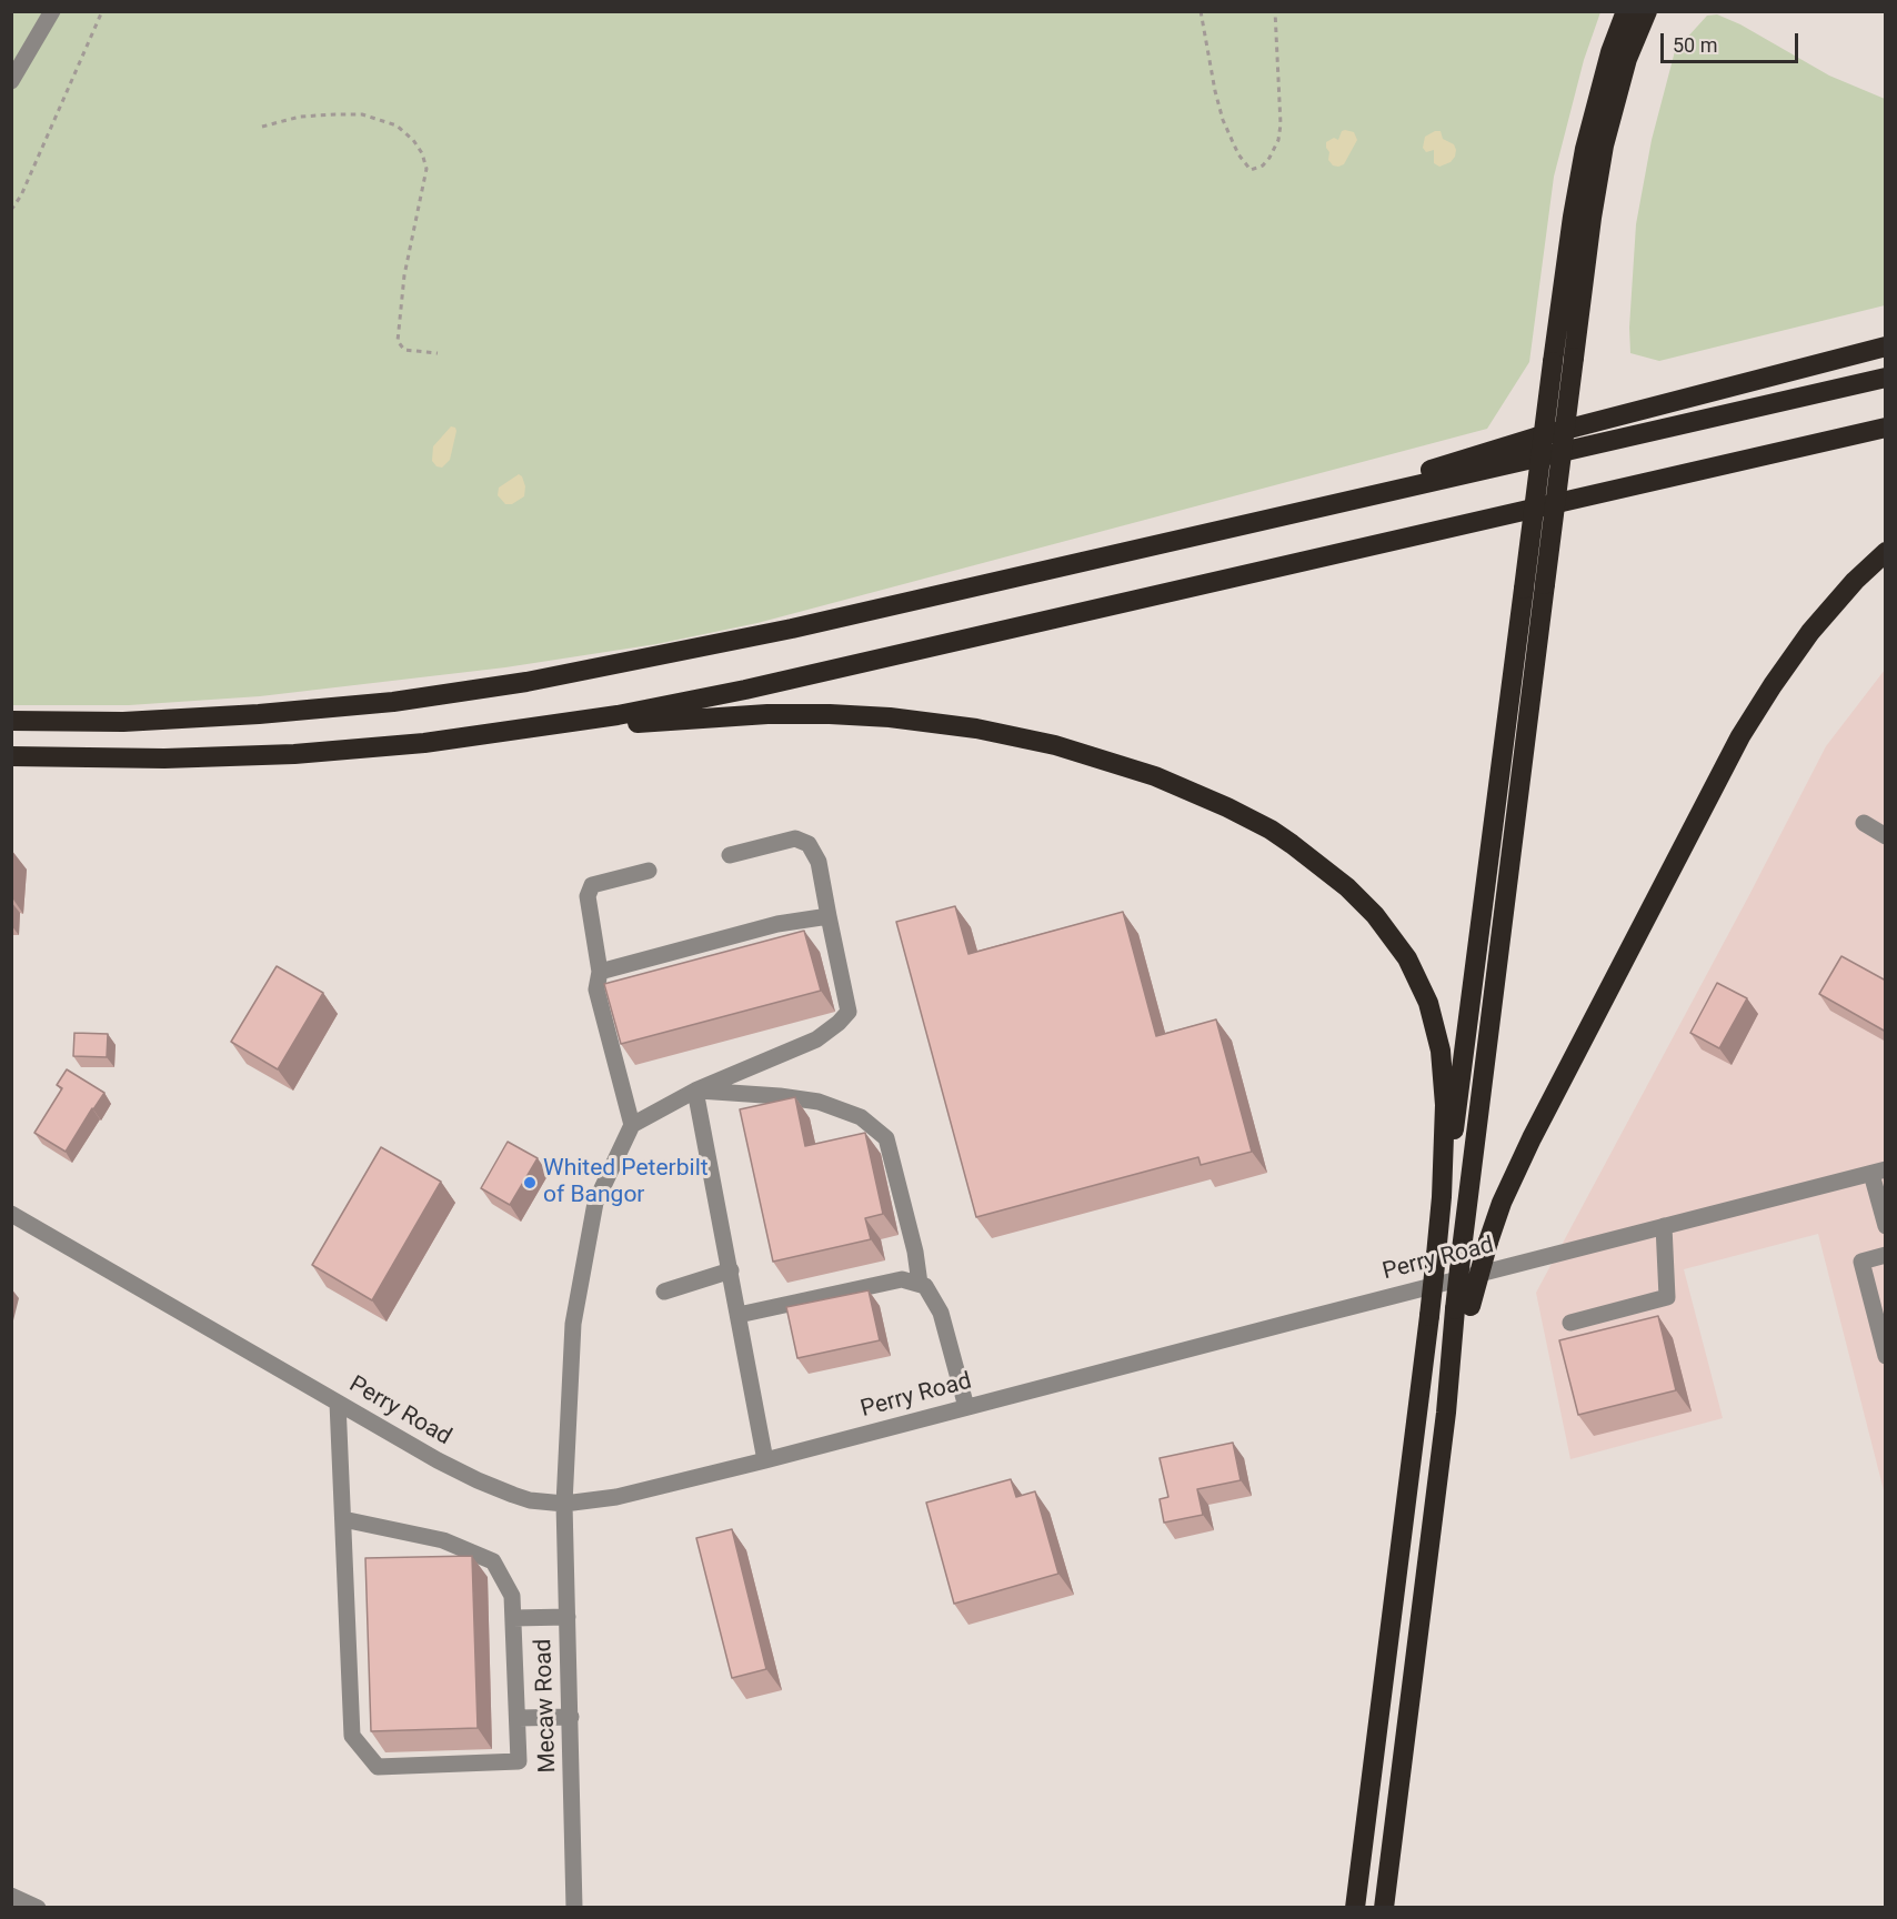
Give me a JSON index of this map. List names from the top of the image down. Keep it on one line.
{"streets":{"street":["Perry Road","Mecaw Road"]},"crossings":[["Perry Road","Mecaw Road"]],"places":["Whited Peterbilt of Bangor"],"scale_bar":"50 m"}
